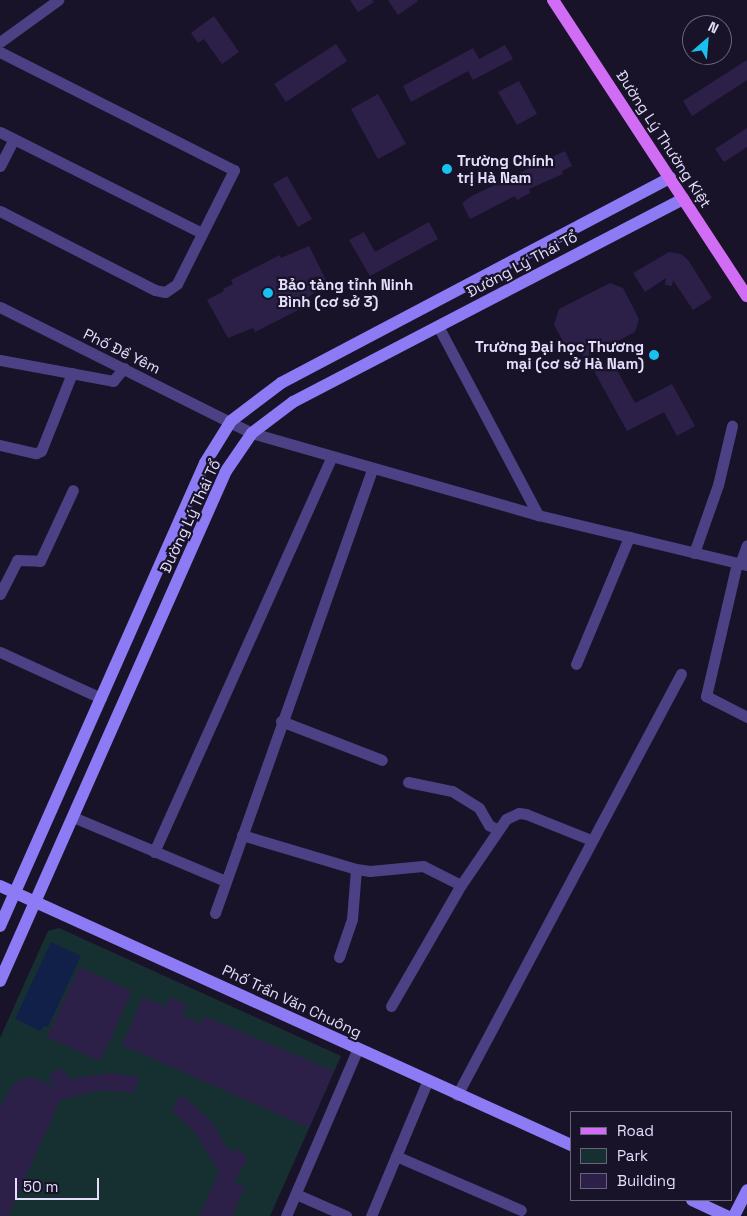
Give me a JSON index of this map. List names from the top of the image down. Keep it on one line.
{"streets":{"main road":["Đường Lý Thường Kiệt","Đường Lý Thái Tổ","Phố Trần Văn Chuông"],"street":["Phố Đề Yêm"]},"crossings":[["Đường Lý Thường Kiệt","Đường Lý Thái Tổ"],["Đường Lý Thái Tổ","Phố Đề Yêm"],["Đường Lý Thái Tổ","Phố Trần Văn Chuông"]],"places":["Trường Chính trị Hà Nam","Bảo tàng tỉnh Ninh Bình (cơ sở 3)","Trường Đại học Thương mại (cơ sở Hà Nam)"],"legend":["Road","Park","Building"],"scale_bar":"50 m","north":"top right"}
